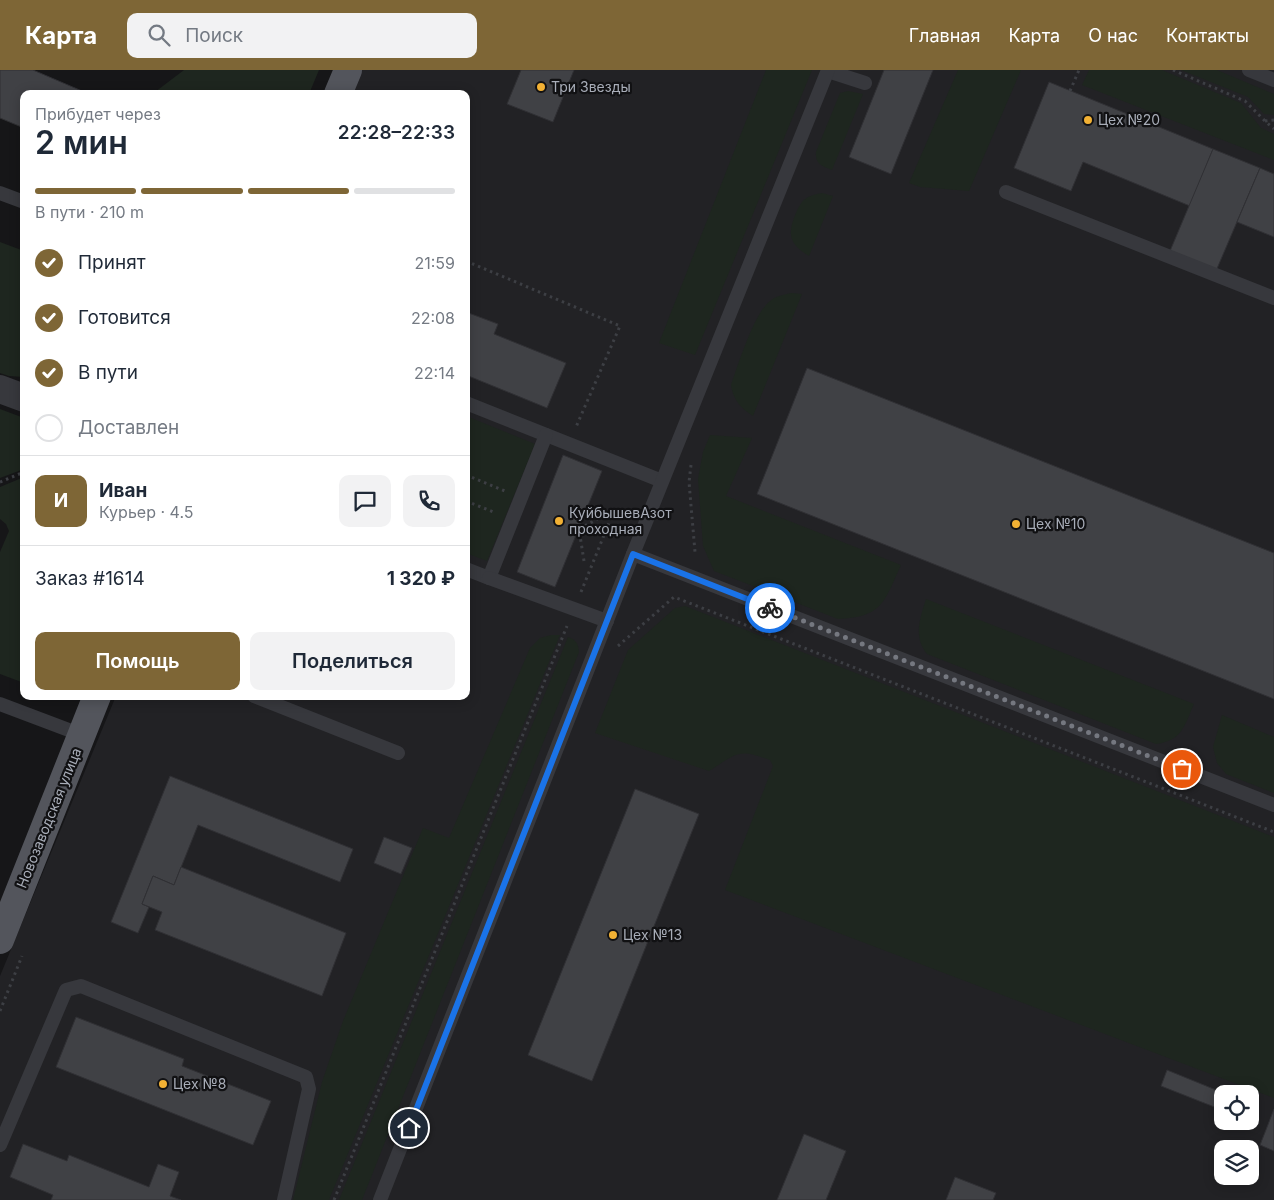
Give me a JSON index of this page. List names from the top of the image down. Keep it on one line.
{"streets":{"main road":["Новозаводская улица"]},"places":["Три Звезды","Цех №20","КуйбышевАзот проходная","Цех №10","Цех №13","Цех №8"],"page":{"header":"Карта","search":"Поиск","nav":["Главная","Карта","О нас","Контакты"],"heading":["2 мин","Прибудет через","22:28–22:33"],"panel":["Иван","Курьер · 4.5","Заказ #1614","1 320 ₽"],"bar":"В пути · 210 m","list":[["Принят","21:59"],["Готовится","22:08"],["В пути","22:14"],"Доставлен"],"round":"И","buttons":["Помощь","Поделиться"]}}
